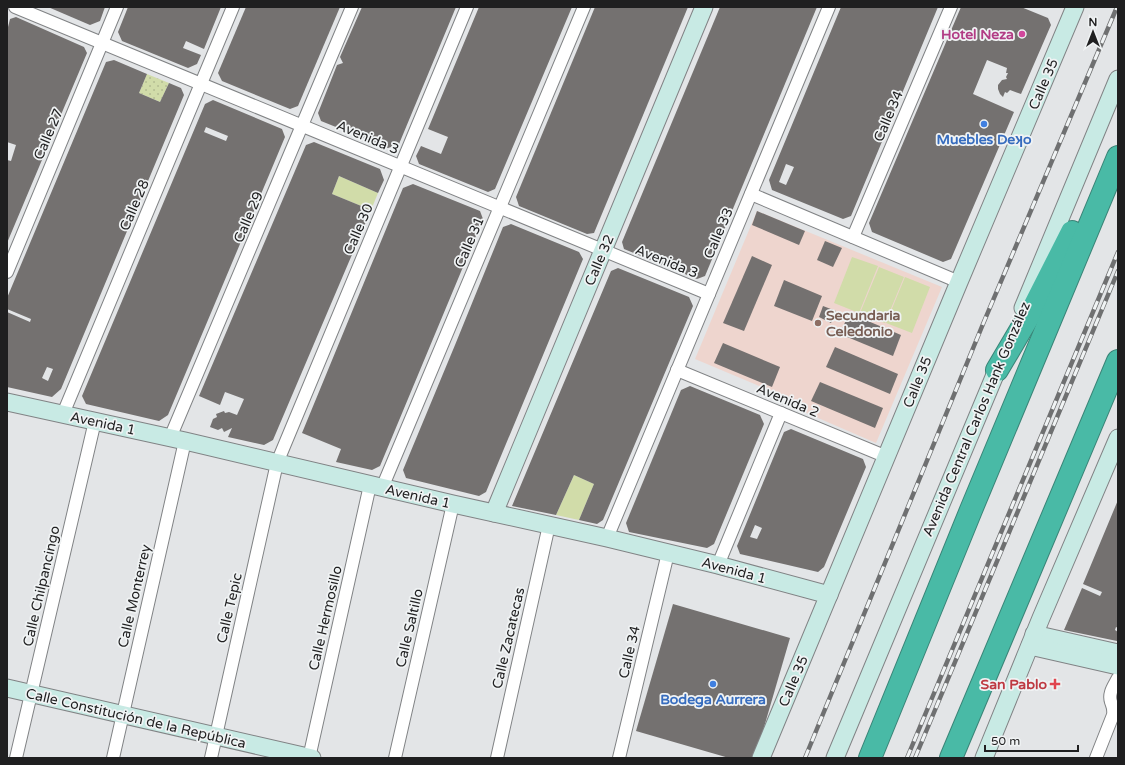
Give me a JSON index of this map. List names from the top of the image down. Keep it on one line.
{"streets":{"street":["Calle 35","Calle 34","Calle 27","Avenida 3","Calle 28","Calle 29","Calle 30","Calle 33","Calle 31","Calle 32","Avenida 2","Avenida Central Carlos Hank González","Avenida 1","Calle Chilpancingo","Calle Monterrey","Calle Tepic","Calle Hermosillo","Calle Saltillo","Calle Zacatecas","Calle Constitución de la República"]},"crossings":[["Calle 35","Avenida 2"],["Calle 35","Avenida 1"],["Calle 34","Avenida 1"],["Calle 27","Avenida 3"],["Avenida 3","Calle 28"],["Avenida 3","Calle 29"],["Avenida 3","Calle 30"],["Avenida 3","Calle 33"],["Avenida 3","Calle 31"],["Avenida 3","Calle 32"],["Calle 28","Avenida 1"],["Calle 29","Avenida 1"],["Calle 29","Calle Monterrey"],["Calle 30","Avenida 1"],["Calle 30","Calle Tepic"],["Calle 33","Avenida 2"],["Calle 33","Avenida 1"],["Calle 31","Avenida 1"],["Calle 31","Calle Hermosillo"],["Calle 32","Avenida 1"],["Avenida 1","Calle Chilpancingo"],["Avenida 1","Calle Monterrey"],["Avenida 1","Calle Tepic"],["Avenida 1","Calle Hermosillo"],["Avenida 1","Calle Saltillo"],["Avenida 1","Calle Zacatecas"],["Calle Chilpancingo","Calle Constitución de la República"],["Calle Monterrey","Calle Constitución de la República"],["Calle Tepic","Calle Constitución de la República"],["Calle Hermosillo","Calle Constitución de la República"]],"places":{"other":["Hotel Neza","Muebles Deʞo","Secundaria Celedonio","Bodega Aurrera"],"health":["San Pablo"]},"scale_bar":"50 m","north":"top"}
